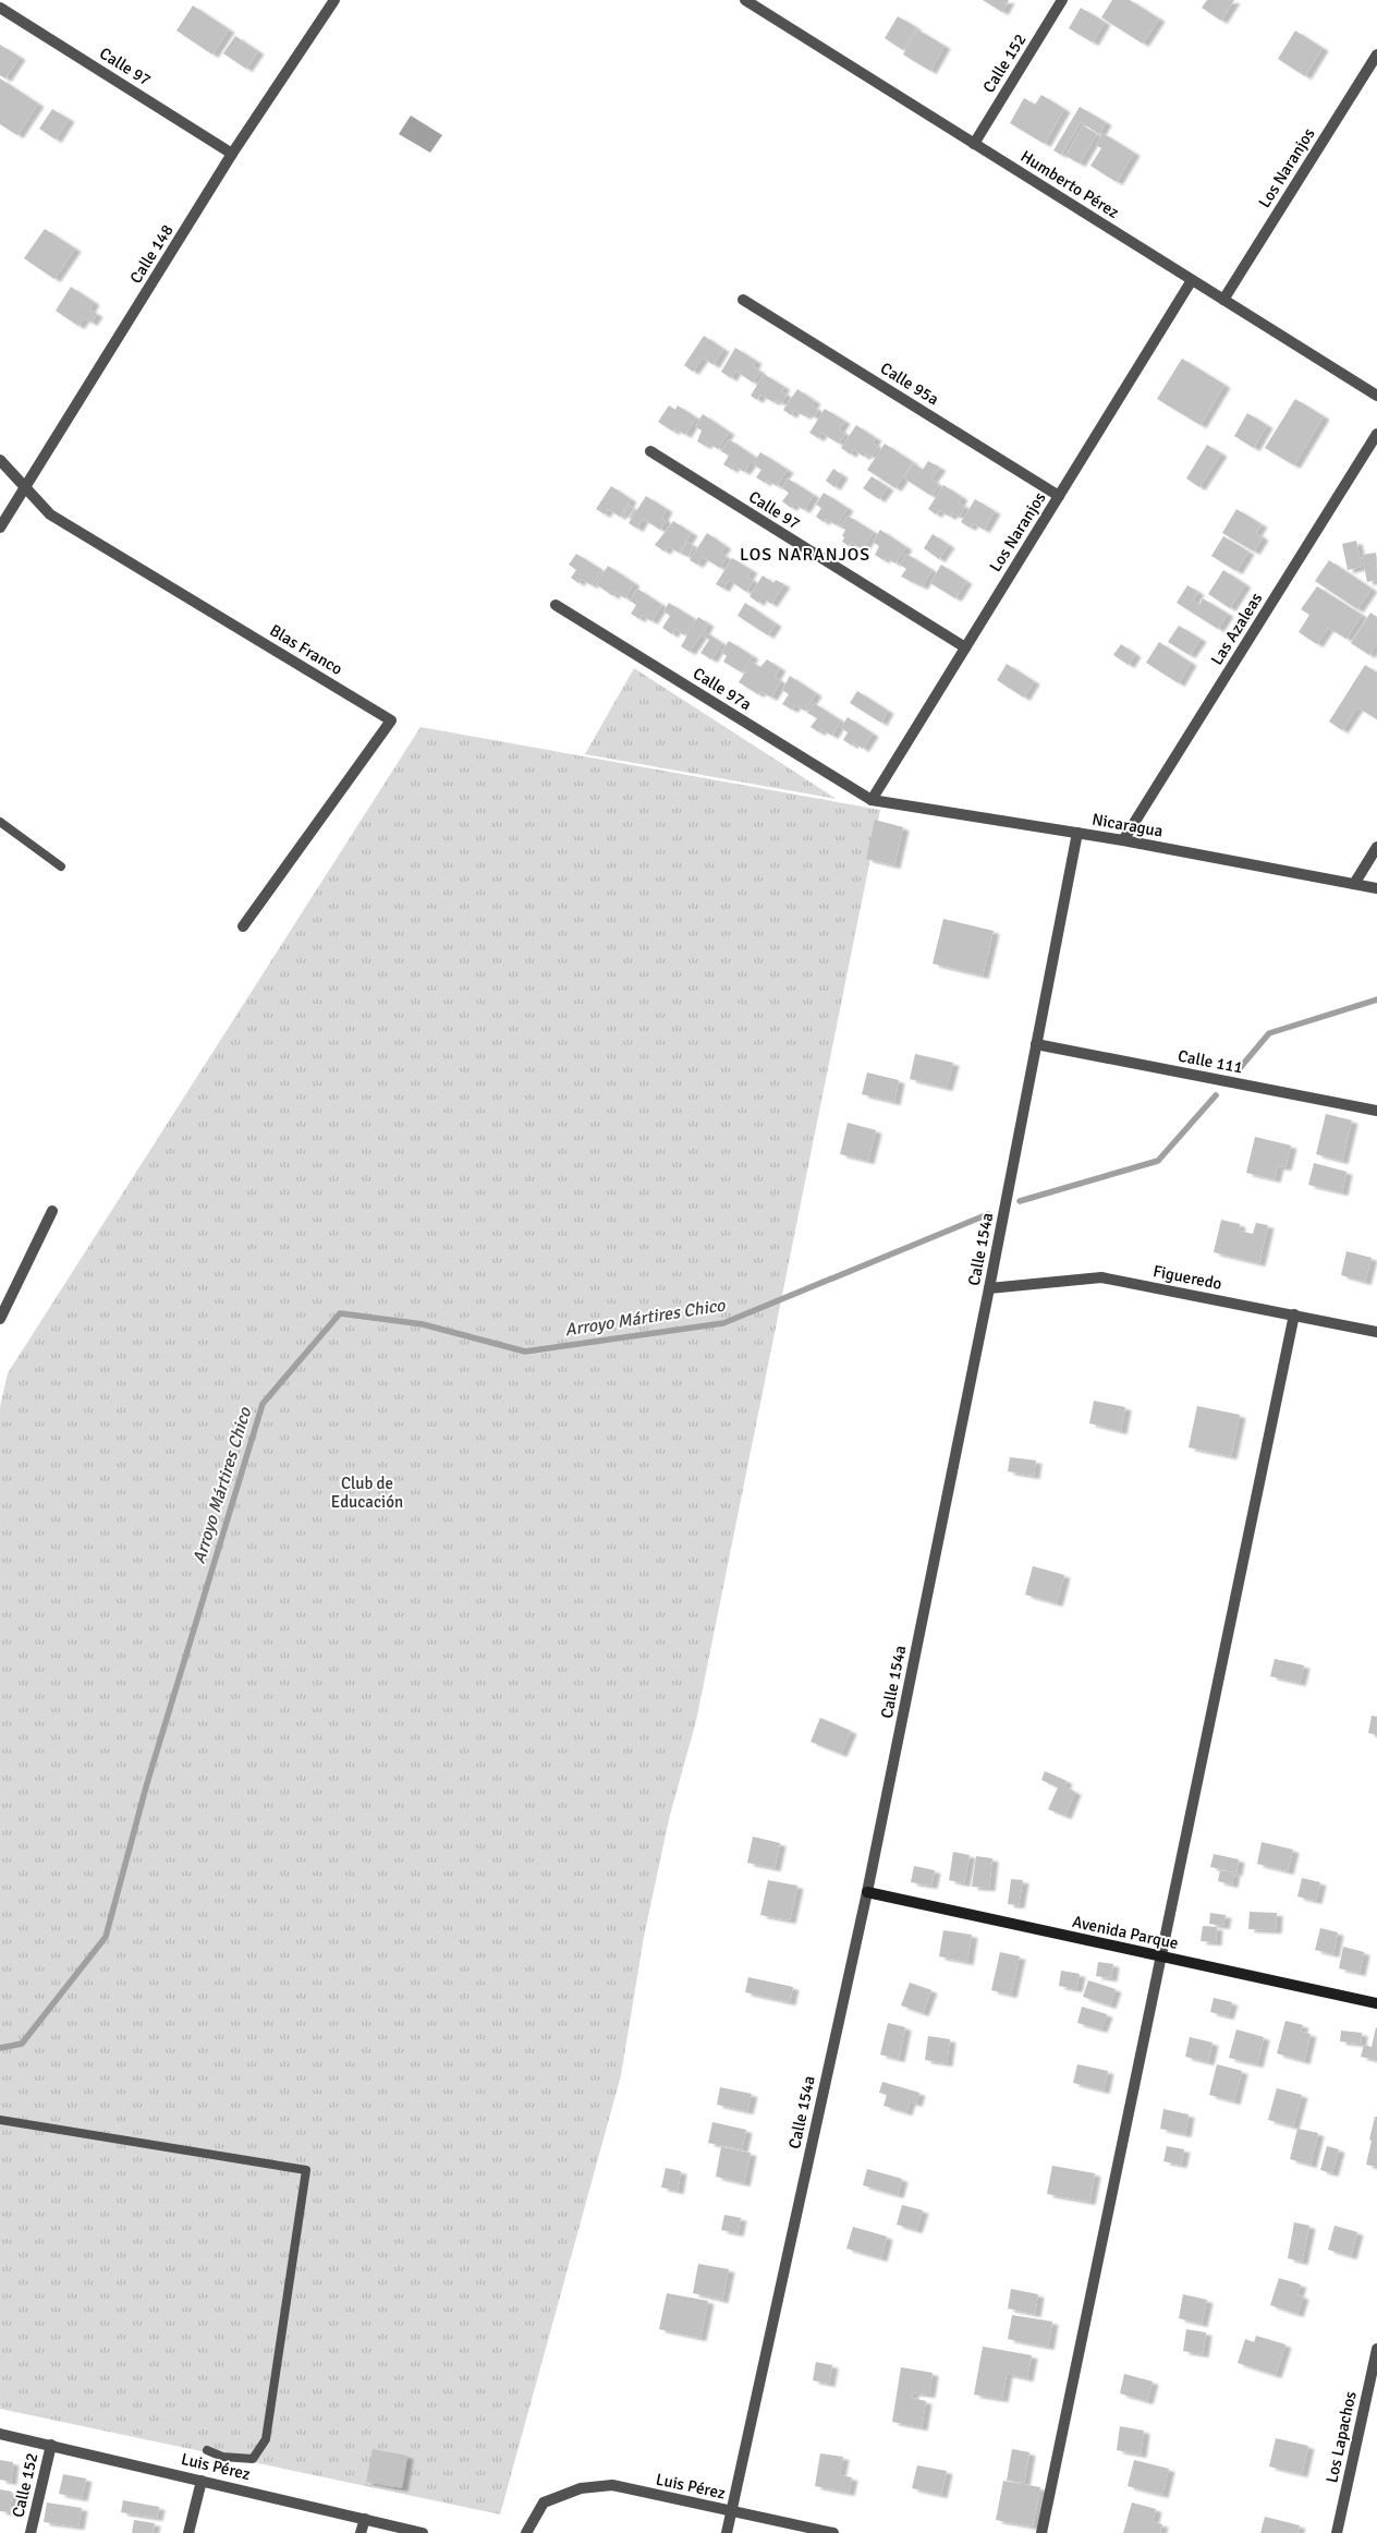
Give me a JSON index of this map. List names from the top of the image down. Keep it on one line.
{"streets":{"street":["Calle 152","Calle 97","Los Naranjos","Humberto Pérez","Calle 148","Calle 95a","Las Azaleas","Blas Franco","Calle 97a","Nicaragua","Calle 111","Calle 154a","Figueredo","Avenida Parque","Los Lapachos","Luis Pérez"]},"crossings":[["Calle 152","Humberto Pérez"],["Calle 152","Luis Pérez"],["Calle 97","Los Naranjos"],["Calle 97","Calle 148"],["Los Naranjos","Humberto Pérez"],["Los Naranjos","Calle 95a"],["Los Naranjos","Calle 97a"],["Los Naranjos","Nicaragua"],["Calle 148","Blas Franco"],["Las Azaleas","Nicaragua"],["Calle 97a","Nicaragua"],["Nicaragua","Calle 154a"],["Calle 111","Calle 154a"],["Calle 154a","Figueredo"],["Calle 154a","Avenida Parque"],["Calle 154a","Luis Pérez"]],"districts":["LOS NARANJOS"],"water":["Arroyo Mártires Chico"],"parks":["Club de Educación"]}
